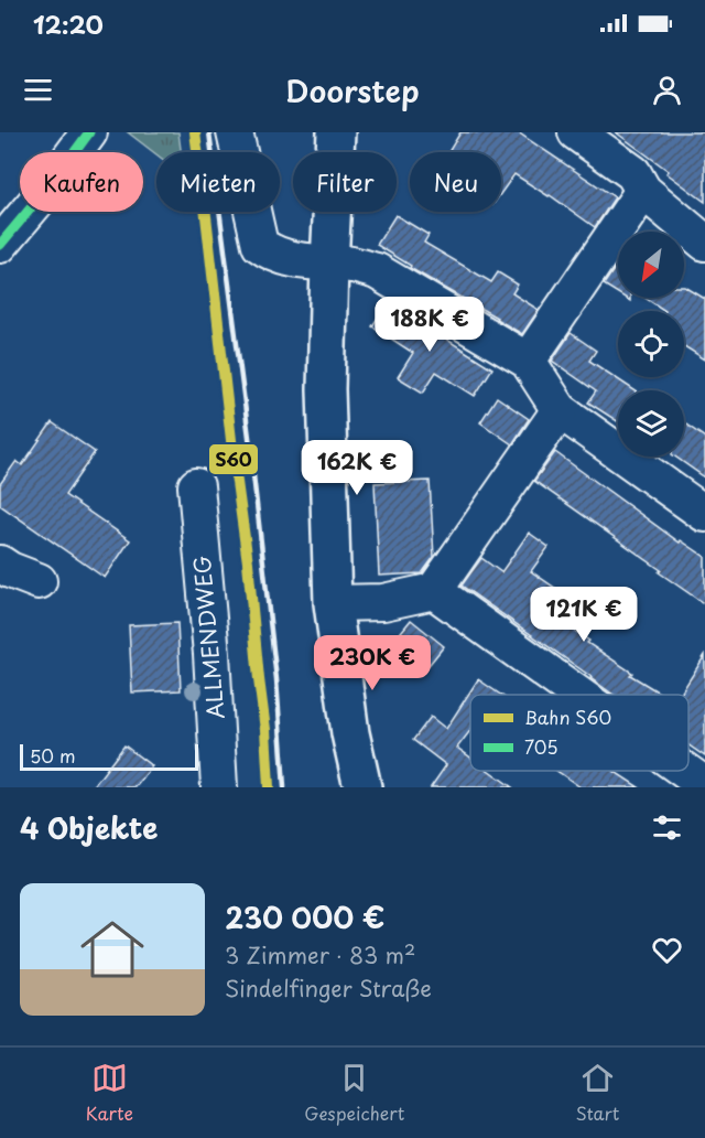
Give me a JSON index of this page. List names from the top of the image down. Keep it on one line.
{"streets":{"street":["ALLMENDWEG"]},"lines":["rail line S60","transit line 705"],"legend":["Bahn S60","705"],"scale_bar":"50 m","north":"bottom left","page":{"status":"12:20","header":"Doorstep","chip":["Kaufen","Mieten","Filter","Neu"],"price":["188K €","162K €","121K €","230K €"],"scale":"50 m","heading":"4 Objekte","list":[{"name":"230 000 €","note":"3 Zimmer · 83 m² · Sindelfinger Straße"}],"tabs":["Karte","Gespeichert","Start"]}}
